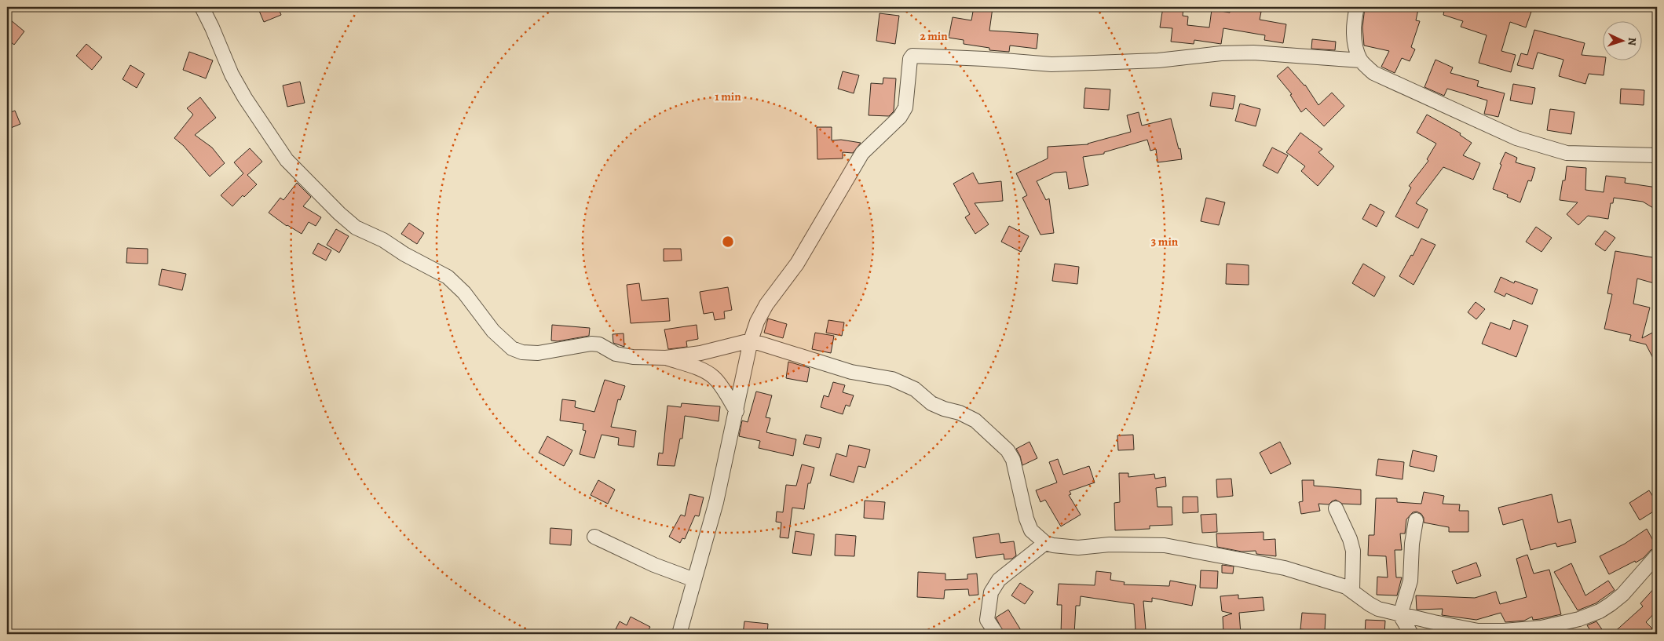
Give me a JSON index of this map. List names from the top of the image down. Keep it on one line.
{"north":"right","rings":["2 min","1 min","3 min"]}
